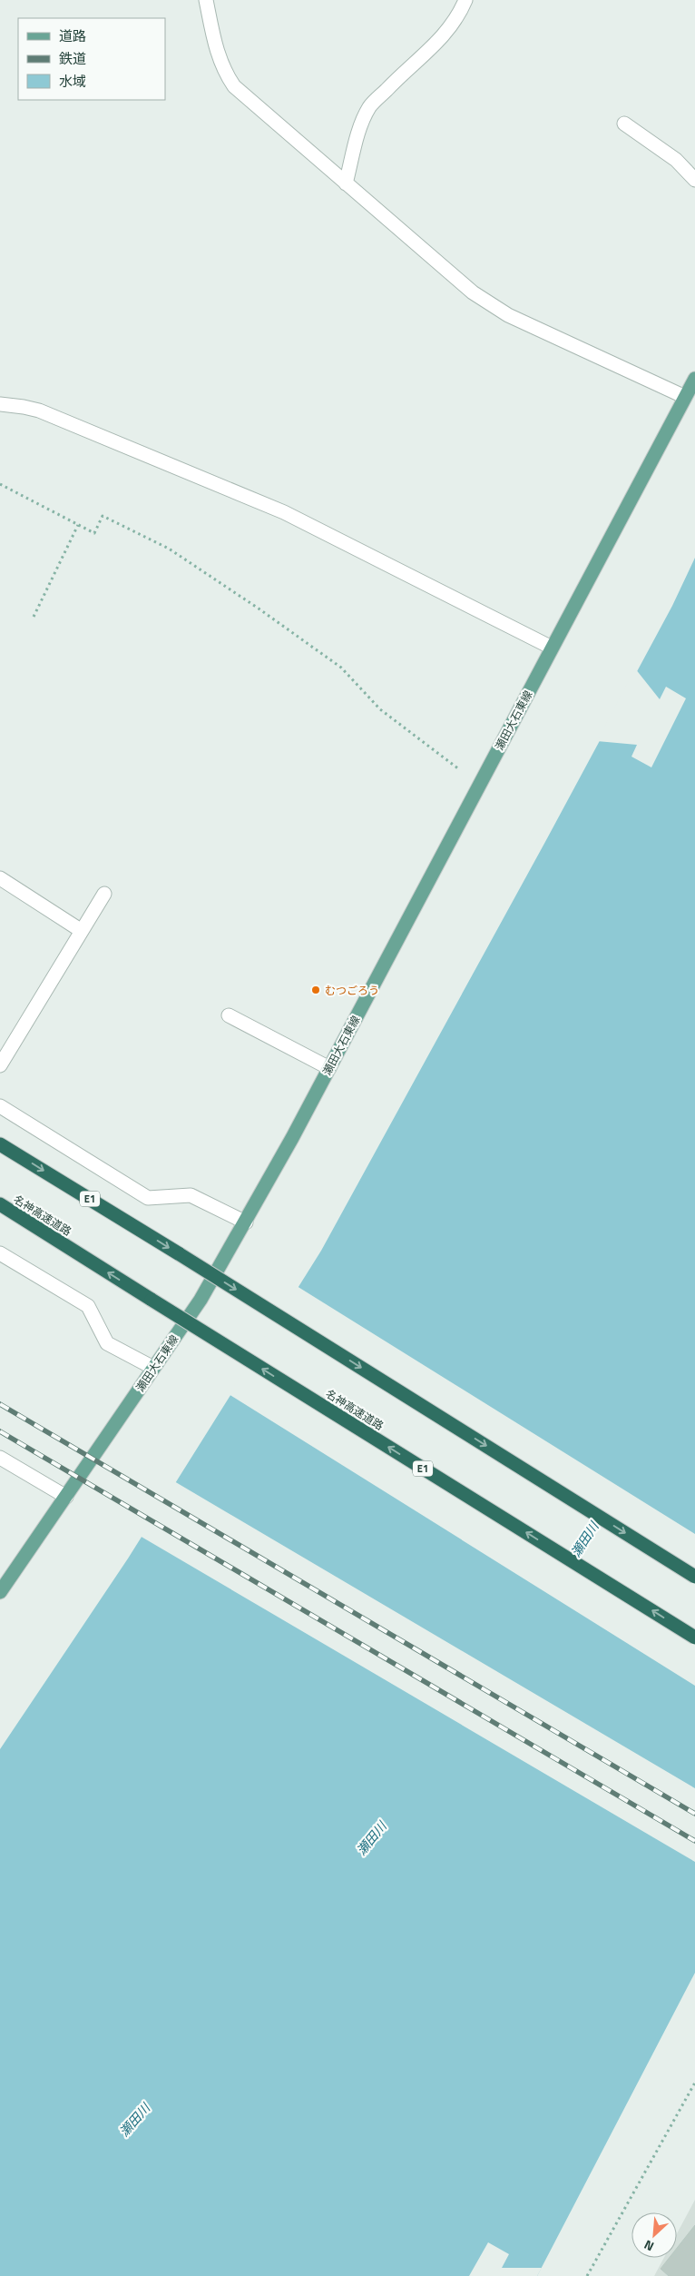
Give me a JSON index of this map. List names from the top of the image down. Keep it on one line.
{"streets":{"highway":["E1","名神高速道路"],"main road":["瀬田大石東線"]},"water":["瀬田川"],"places":["むつごろう"],"legend":["道路","鉄道","水域"],"north":"bottom left"}
